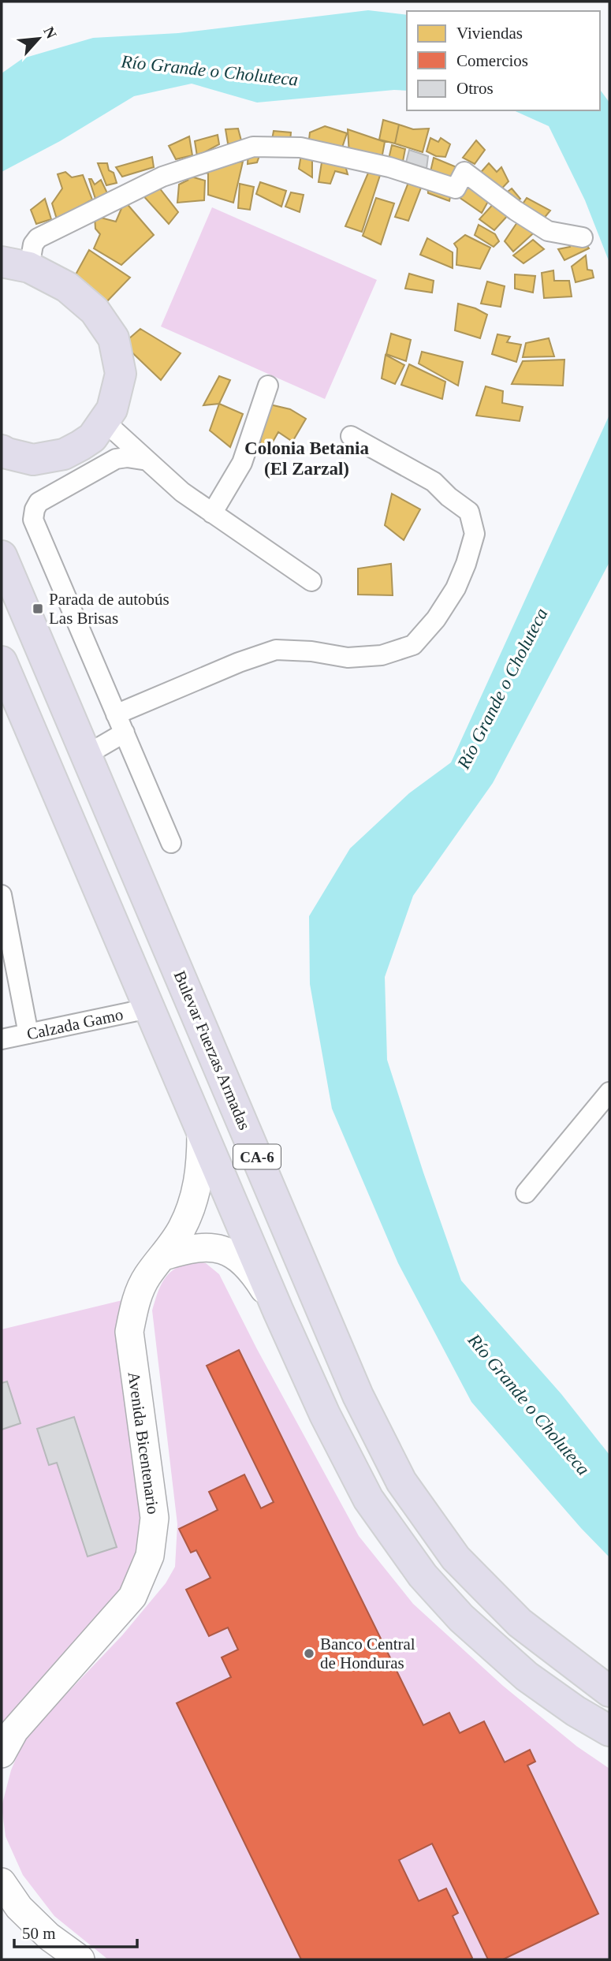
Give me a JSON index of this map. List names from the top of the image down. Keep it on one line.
{"streets":{"highway":["Bulevar Fuerzas Armadas","CA-6"],"street":["Calzada Gamo","Avenida Bicentenario"]},"crossings":[["Calzada Gamo","CA-6"],["CA-6","Avenida Bicentenario"]],"districts":["Colonia Betania (El Zarzal)"],"water":["Río Grande o Choluteca"],"places":{"transit":["Parada de autobús Las Brisas"],"other":["Banco Central de Honduras"]},"legend":["Viviendas","Comercios","Otros"],"scale_bar":"50 m","north":"top right"}
